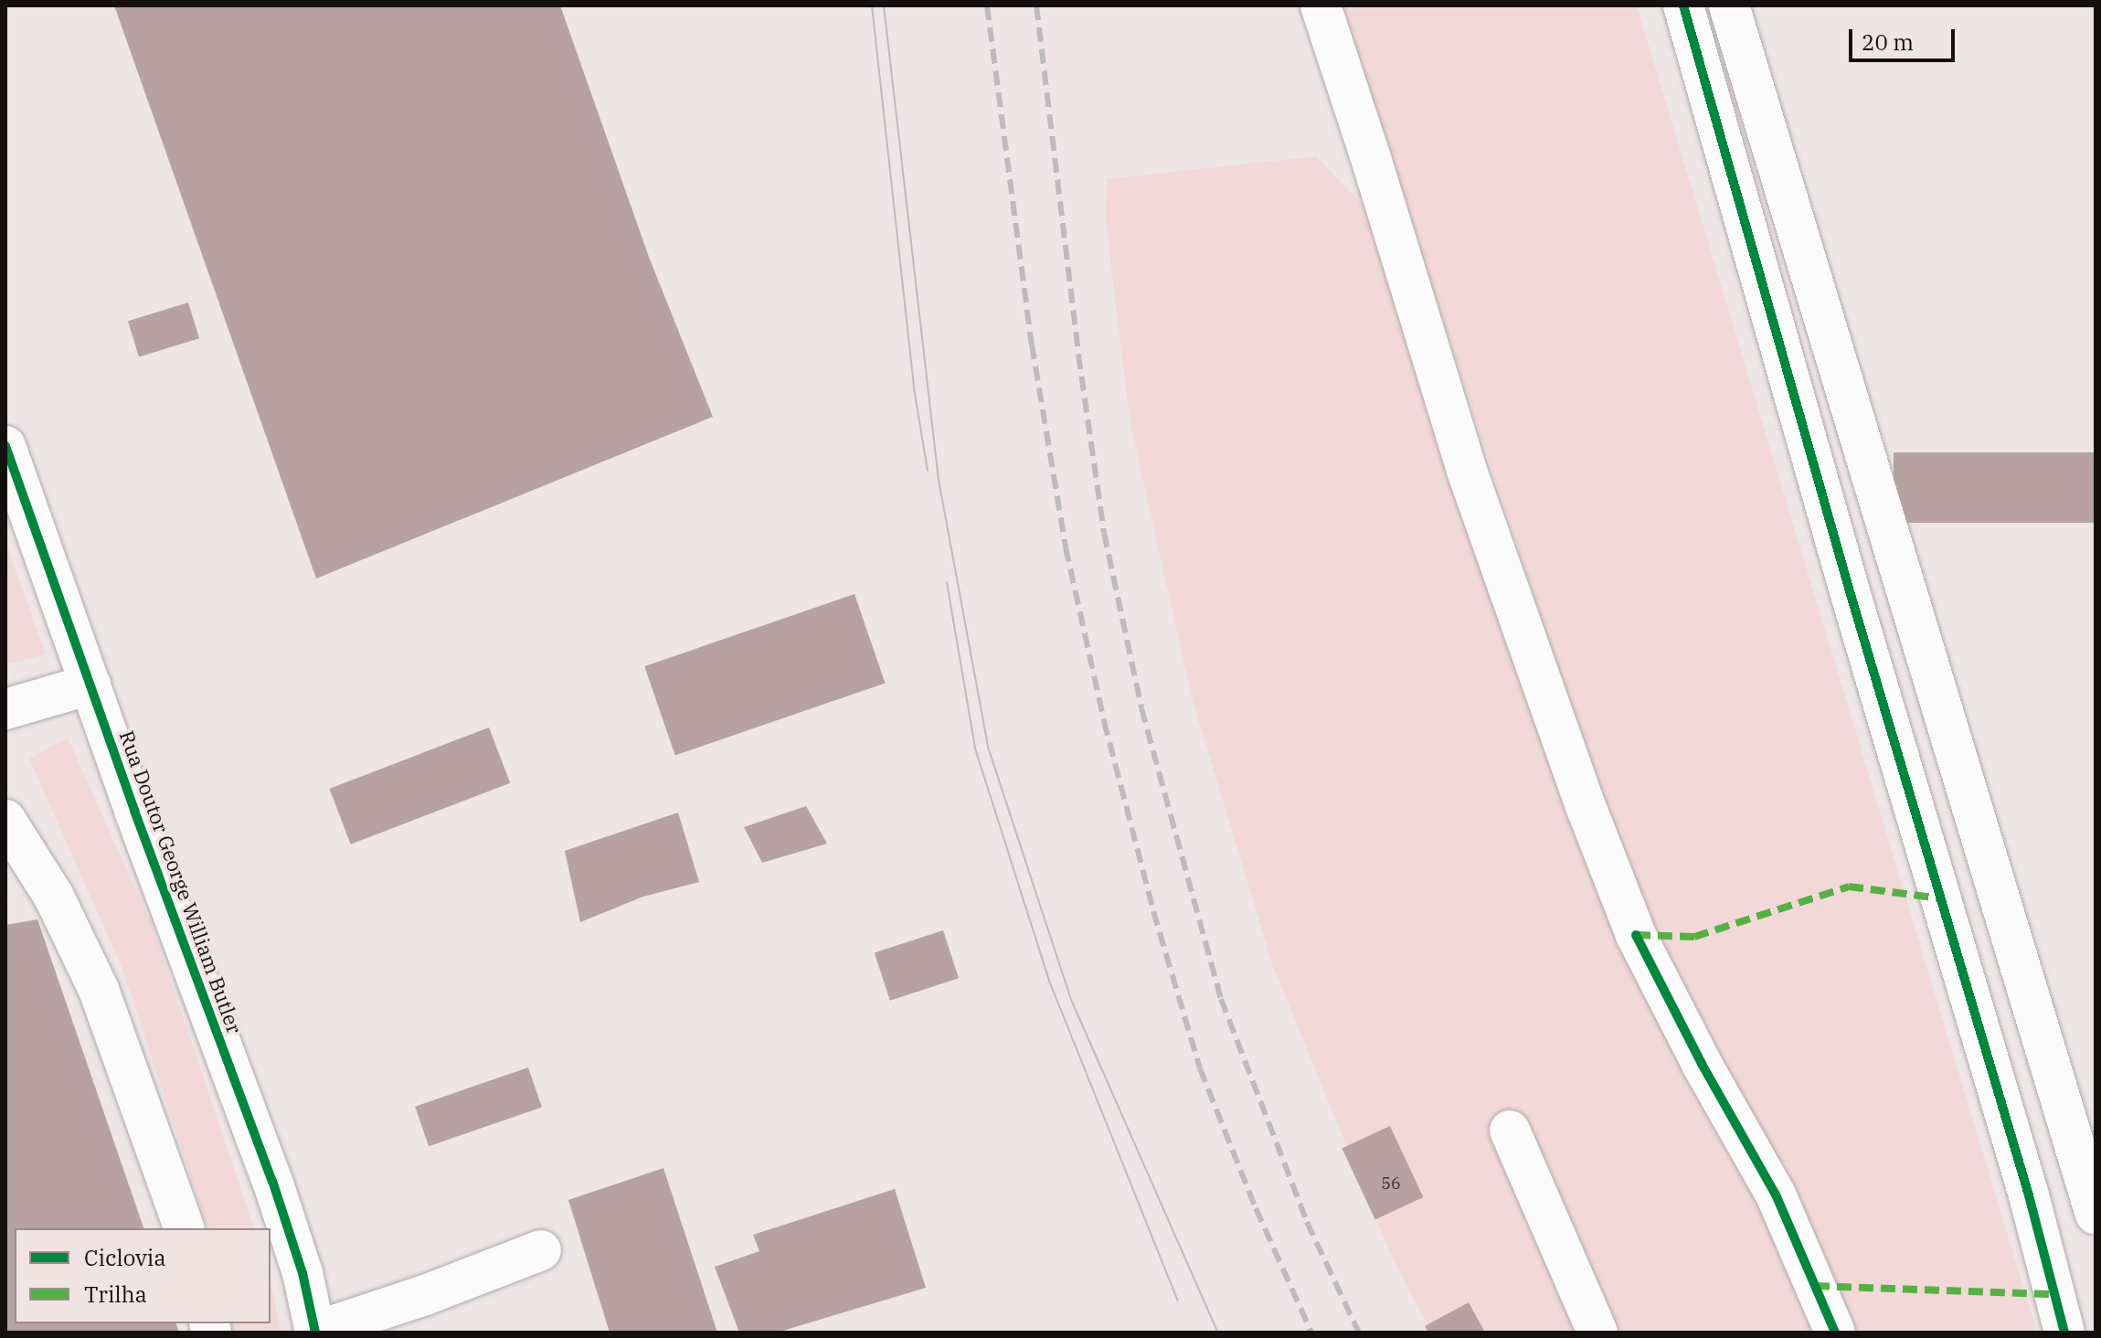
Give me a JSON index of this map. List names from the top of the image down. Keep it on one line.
{"streets":{"street":["Rua Doutor George William Butler"]},"house_numbers":["56"],"legend":["Ciclovia","Trilha"],"scale_bar":"20 m"}
